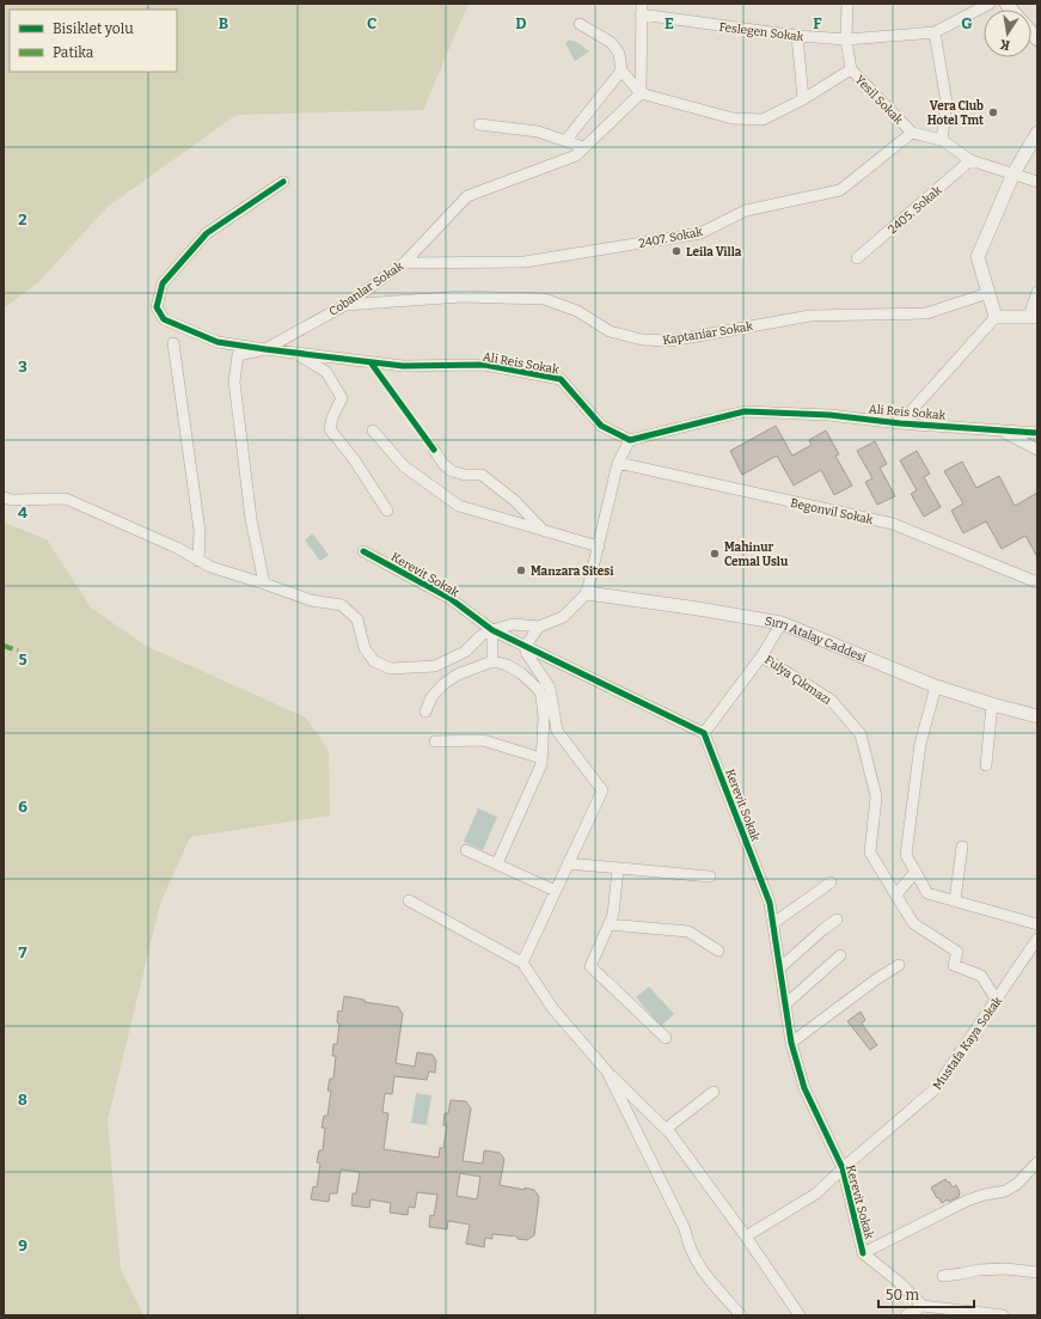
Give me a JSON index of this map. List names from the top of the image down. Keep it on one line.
{"streets":{"street":["Feslegen Sokak","Yesil Sokak","2405. Sokak","2407. Sokak","Cobanlar Sokak","Kaptaniar Sokak","Ali Reis Sokak","Begonvil Sokak","Kerevit Sokak","Sırrı Atalay Caddesi","Fulya Çıkmazı","Mustafa Kaya Sokak"]},"crossings":[["Yesil Sokak","2405. Sokak"],["Yesil Sokak","2407. Sokak"],["2407. Sokak","Cobanlar Sokak"],["Cobanlar Sokak","Kaptaniar Sokak"],["Cobanlar Sokak","Ali Reis Sokak"],["Kerevit Sokak","Mustafa Kaya Sokak"],["Sırrı Atalay Caddesi","Fulya Çıkmazı"],["Fulya Çıkmazı","Mustafa Kaya Sokak"]],"places":["Vera Club Hotel Tmt","Leila Villa","Mahinur Cemal Uslu","Manzara Sitesi"],"legend":["Bisiklet yolu","Patika"],"scale_bar":"50 m","north":"bottom","grid":{"columns":["B","C","D","E","F","G"],"rows":["2","3","4","5","6","7","8","9"]}}
